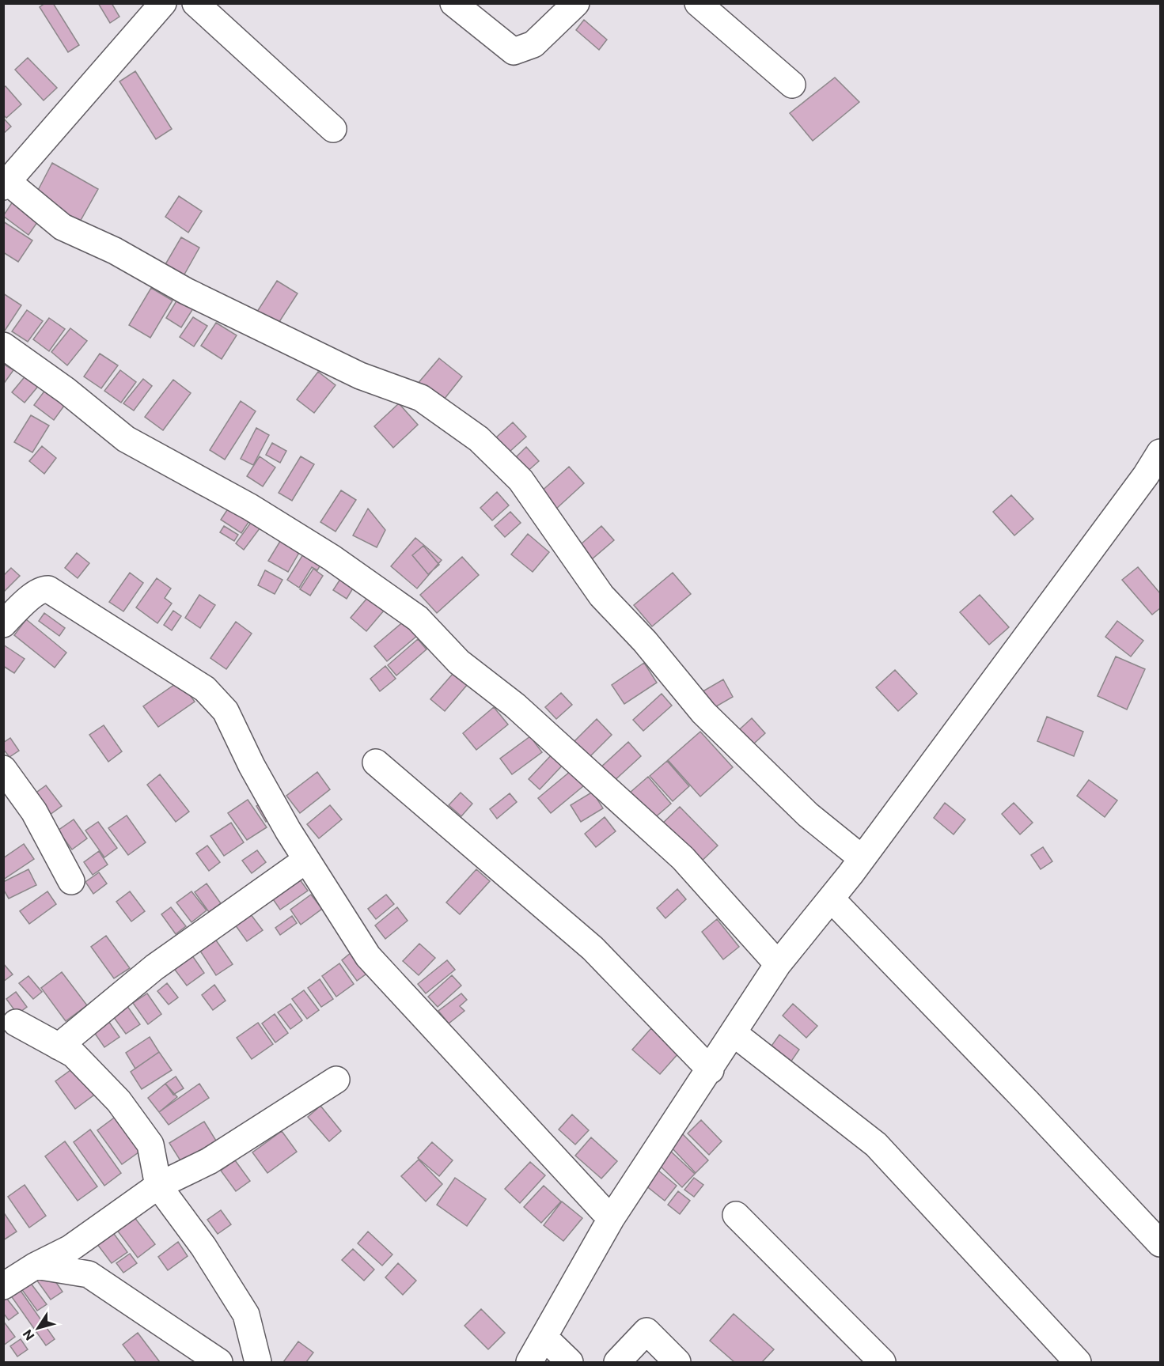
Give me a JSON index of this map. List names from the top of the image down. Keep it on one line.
{"north":"bottom left"}
